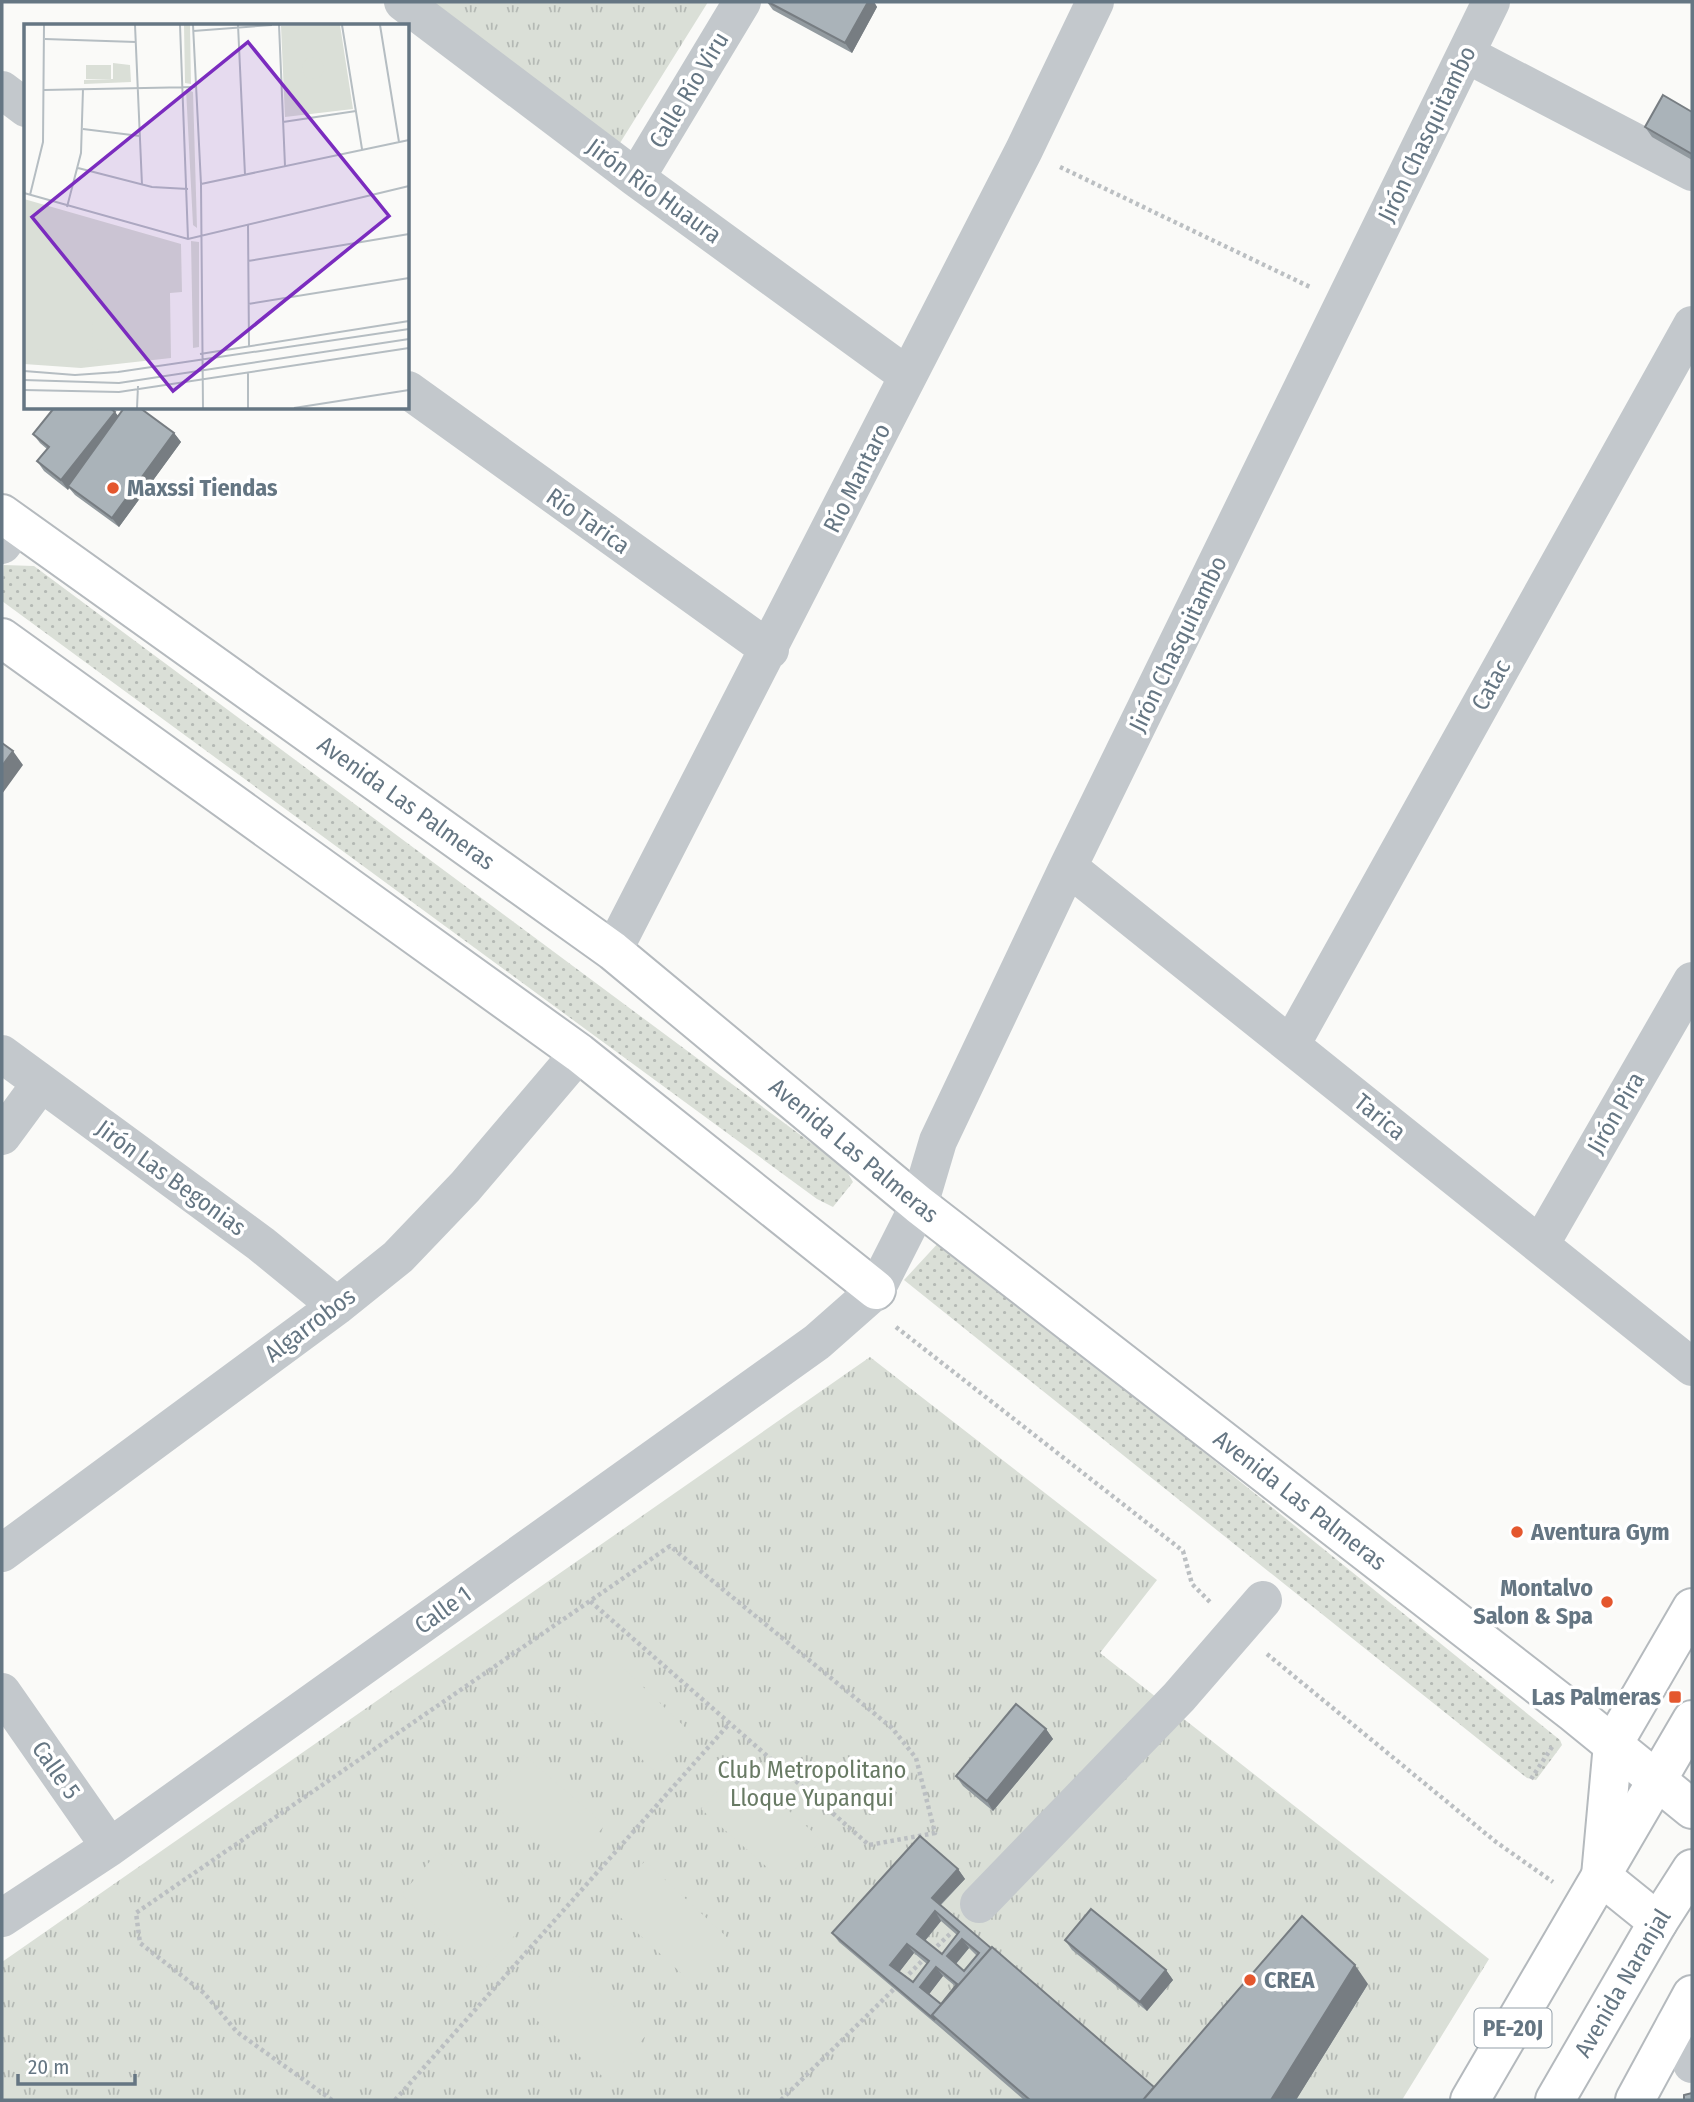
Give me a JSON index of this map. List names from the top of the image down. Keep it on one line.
{"streets":{"main road":["Avenida Las Palmeras","Avenida Naranjal","PE-20J"],"street":["Calle Río Viru","Jirón Chasquitambo","Jirón Río Huaura","Río Mantaro","Río Tarica","Catac","Jirón Pira","Tarica","Jirón Las Begonias","Algarrobos","Calle 1","Calle 5"]},"crossings":[["Calle Río Viru","Jirón Río Huaura"],["Jirón Chasquitambo","Avenida Las Palmeras"],["Jirón Chasquitambo","Tarica"],["Jirón Chasquitambo","Calle 1"],["Jirón Río Huaura","Río Mantaro"],["Río Mantaro","Río Tarica"],["Río Mantaro","Avenida Las Palmeras"],["Catac","Tarica"],["Avenida Las Palmeras","PE-20J"],["Jirón Pira","Tarica"],["Jirón Las Begonias","Algarrobos"],["Calle 1","Calle 5"]],"parks":["Club Metropolitano Lloque Yupanqui"],"places":{"other":["Maxssi Tiendas","Aventura Gym","Montalvo Salon & Spa","CREA"],"transit":["Las Palmeras"]},"scale_bar":"20 m"}
